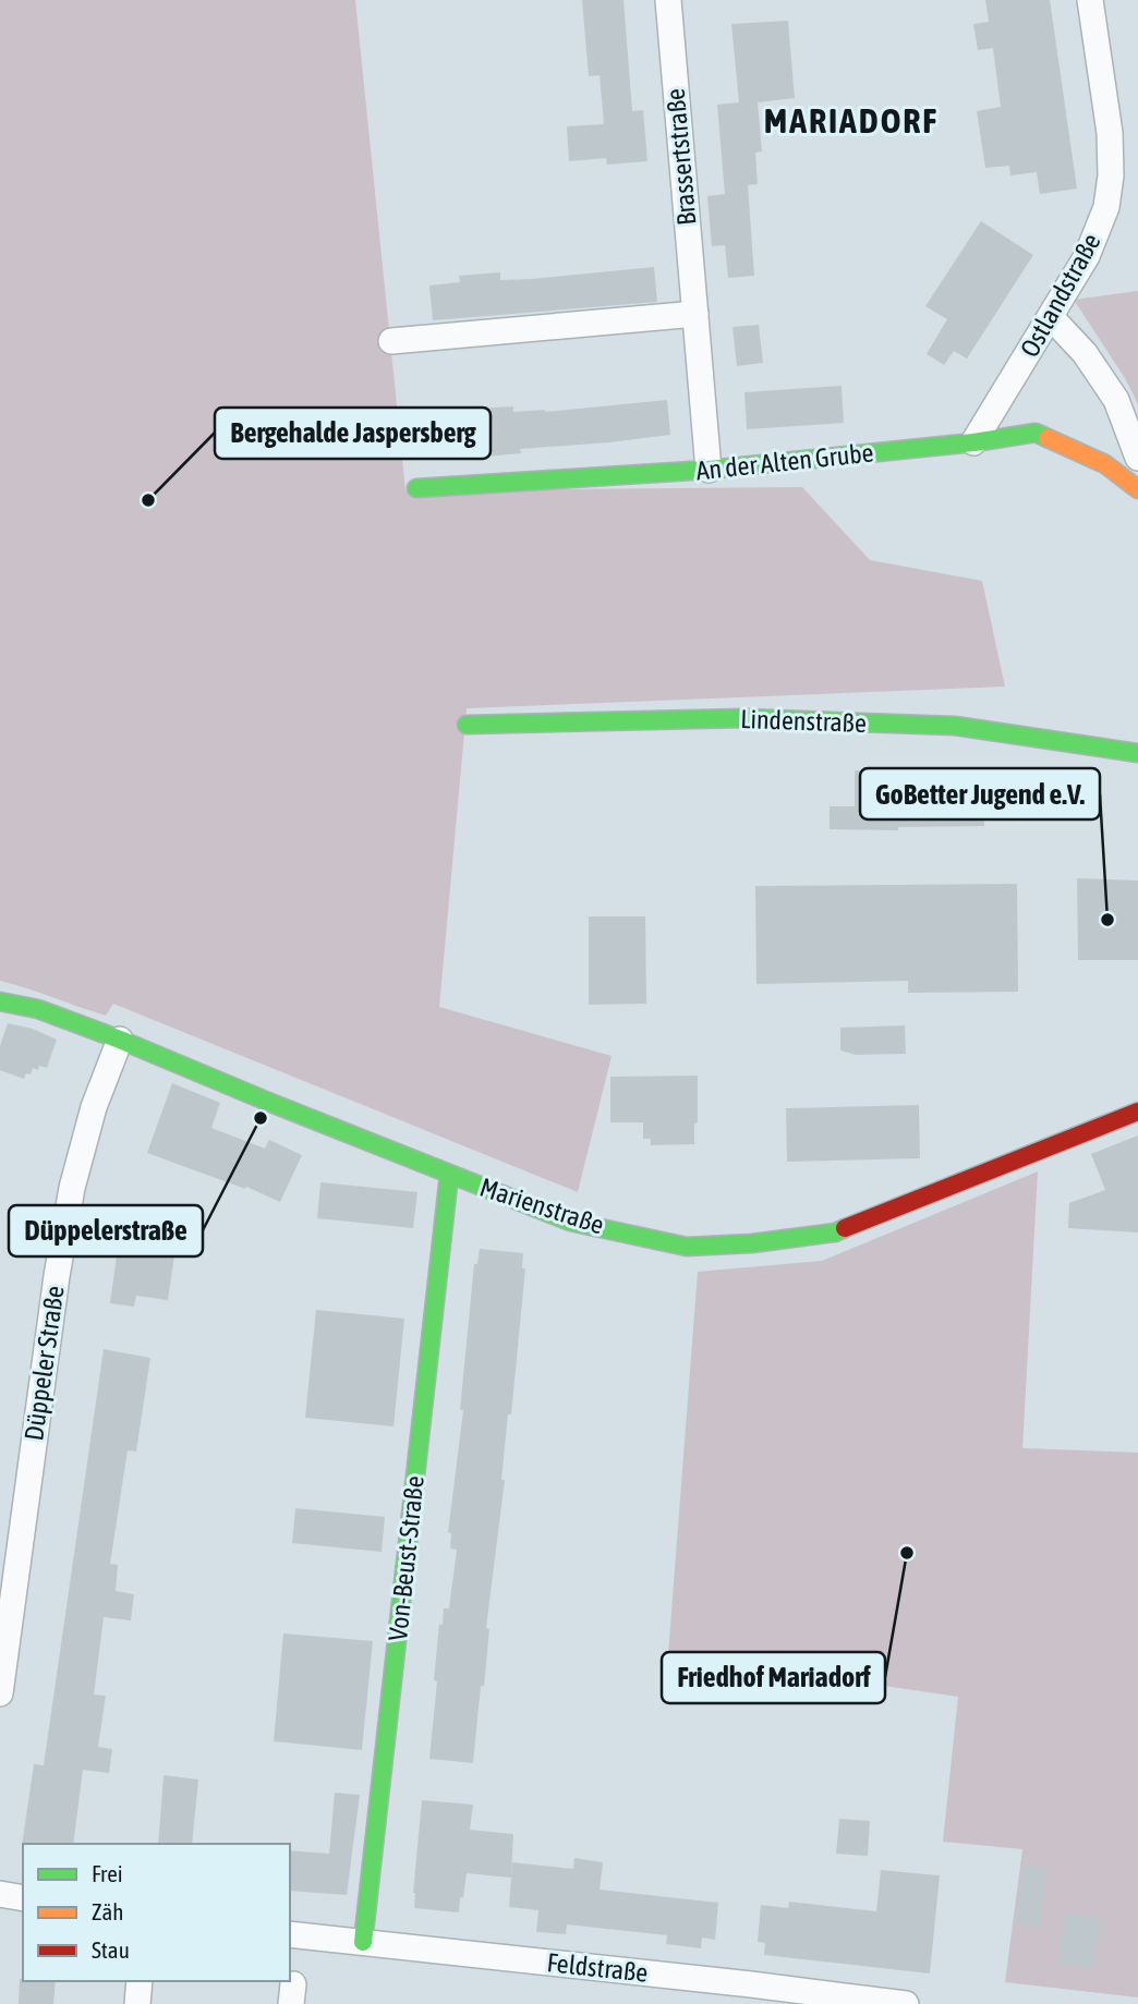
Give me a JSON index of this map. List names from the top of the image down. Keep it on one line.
{"streets":{"street":["Brassertstraße","Ostlandstraße","An der Alten Grube","Lindenstraße","Marienstraße","Düppeler Straße","Von-Beust-Straße","Feldstraße"]},"crossings":[["Brassertstraße","An der Alten Grube"],["Ostlandstraße","An der Alten Grube"],["Marienstraße","Düppeler Straße"],["Marienstraße","Von-Beust-Straße"],["Von-Beust-Straße","Feldstraße"]],"districts":["MARIADORF"],"places":["Bergehalde Jaspersberg","GoBetter Jugend e.V.","Düppelerstraße","Friedhof Mariadorf"],"legend":["Frei","Zäh","Stau"]}
